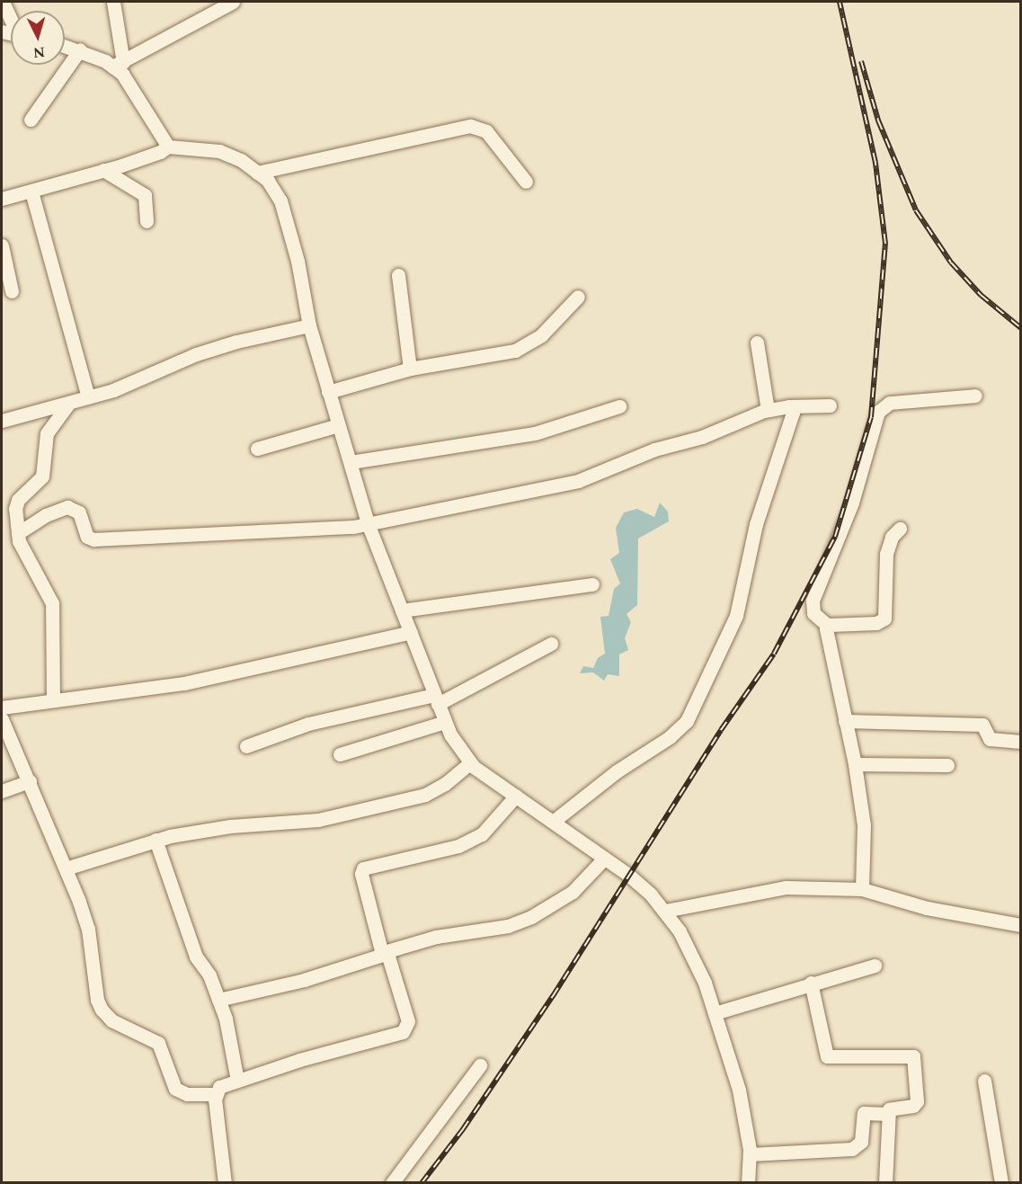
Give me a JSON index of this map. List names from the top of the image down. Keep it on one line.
{"north":"bottom"}
